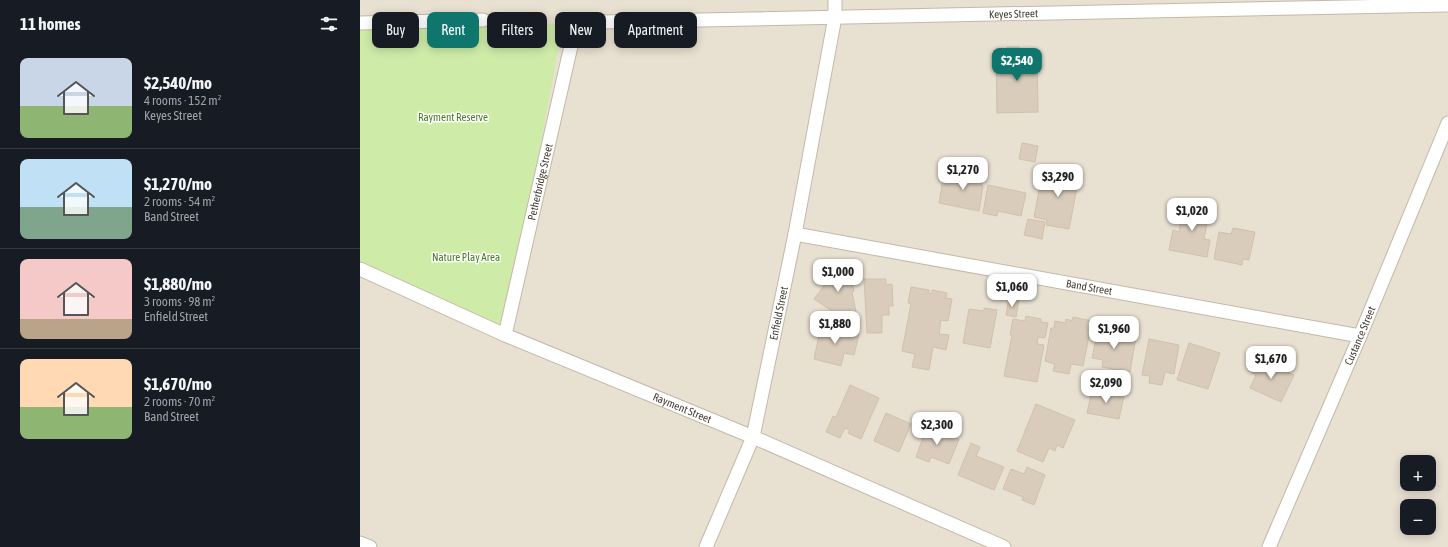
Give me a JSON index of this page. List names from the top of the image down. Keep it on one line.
{"streets":{"street":["Keyes Street","Petherbridge Street","Band Street","Enfield Street","Custance Street","Rayment Street"]},"crossings":[["Keyes Street","Enfield Street"],["Petherbridge Street","Rayment Street"],["Band Street","Enfield Street"],["Band Street","Custance Street"],["Enfield Street","Rayment Street"]],"parks":["Rayment Reserve","Nature Play Area"],"page":{"heading":"11 homes","chip":["Buy","Rent","Filters","New","Apartment"],"list":[{"name":"$2,540/mo","note":"4 rooms · 152 m² · Keyes Street"},{"name":"$1,270/mo","note":"2 rooms · 54 m² · Band Street"},{"name":"$1,880/mo","note":"3 rooms · 98 m² · Enfield Street"},{"name":"$1,670/mo","note":"2 rooms · 70 m² · Band Street"}],"price":["$2,540","$1,270","$3,290","$1,020","$1,000","$1,060","$1,880","$1,960","$1,670","$2,090","$2,300"],"map_buttons":["+","−"]}}
